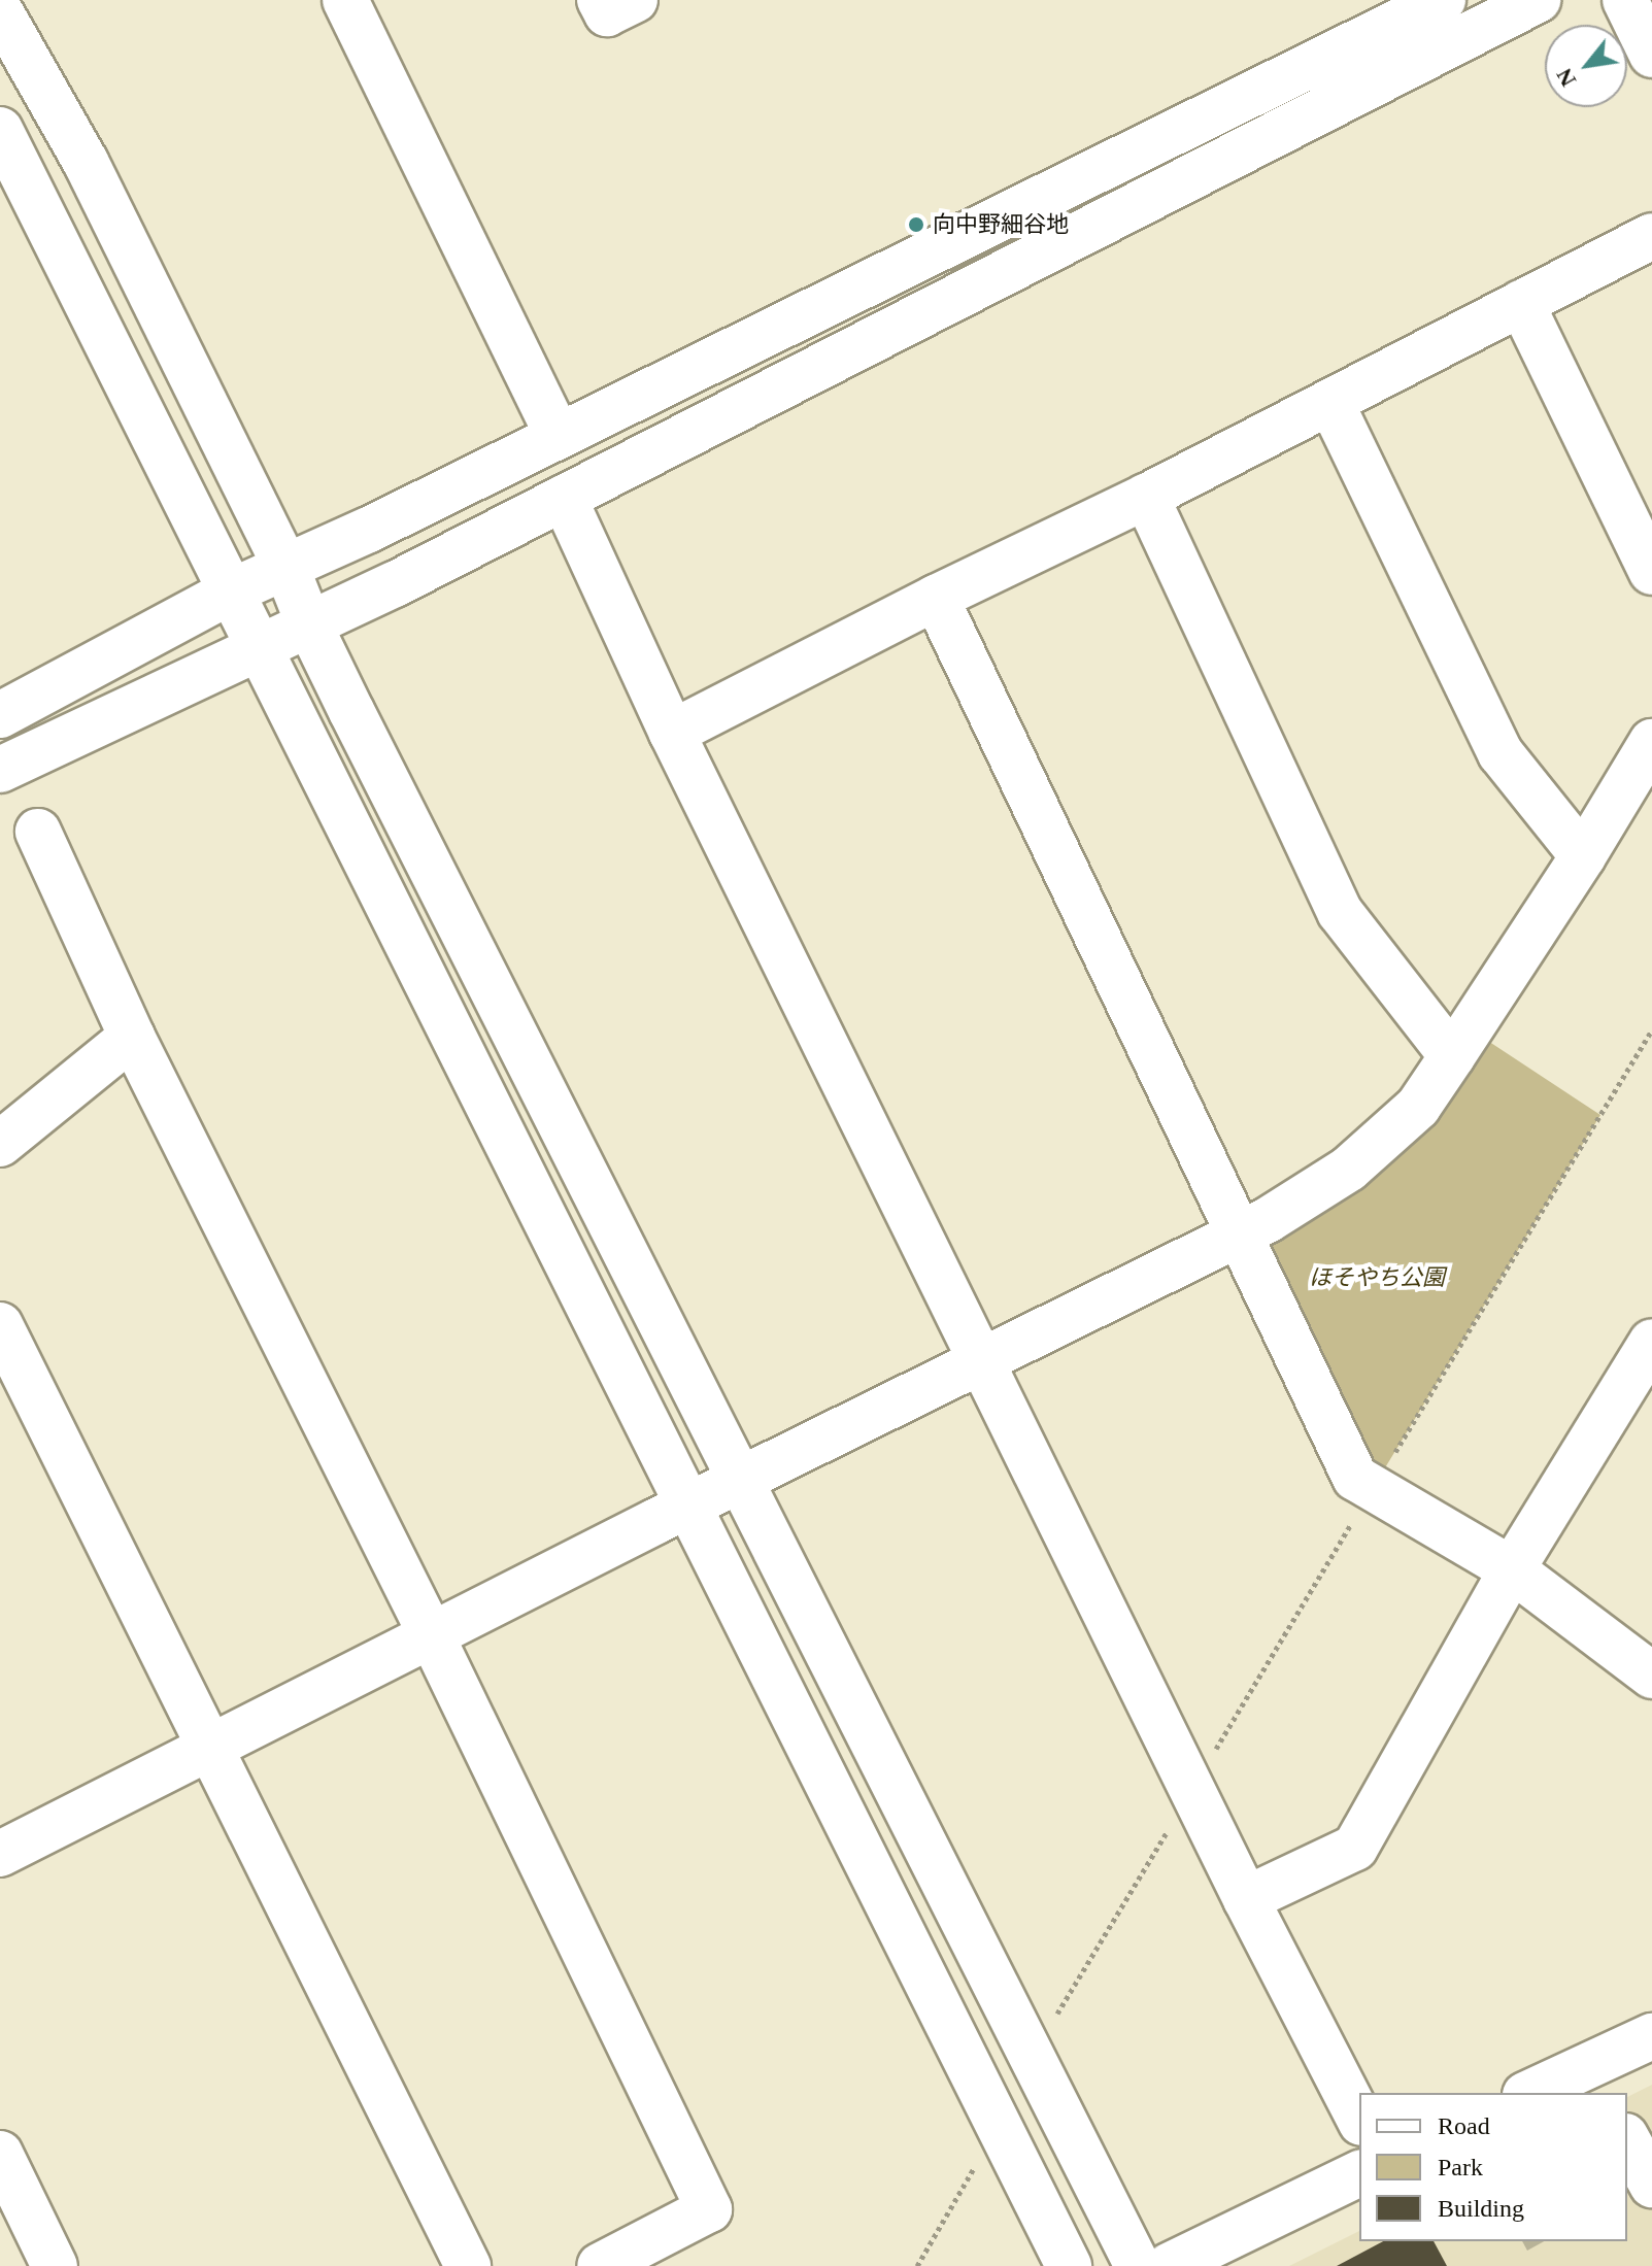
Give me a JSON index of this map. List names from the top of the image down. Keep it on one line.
{"parks":["ほそやち公園"],"places":["向中野細谷地"],"legend":["Road","Park","Building"],"north":"bottom left"}
